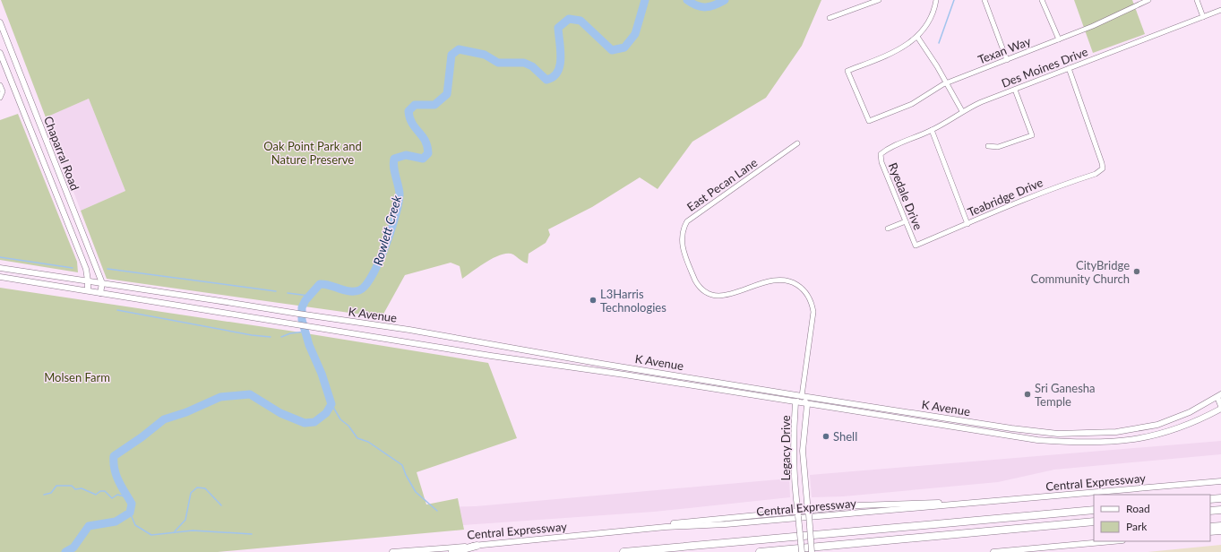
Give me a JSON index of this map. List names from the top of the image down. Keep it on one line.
{"streets":{"main road":["Chaparral Road","K Avenue","Legacy Drive","Central Expressway"],"street":["Texan Way","Des Moines Drive","East Pecan Lane","Ryedale Drive","Teabridge Drive"]},"crossings":[["Des Moines Drive","Ryedale Drive"],["Des Moines Drive","Teabridge Drive"],["Chaparral Road","K Avenue"],["East Pecan Lane","K Avenue"],["East Pecan Lane","Legacy Drive"],["Ryedale Drive","Teabridge Drive"],["K Avenue","Legacy Drive"]],"water":["Rowlett Creek"],"parks":["Oak Point Park and Nature Preserve","Molsen Farm"],"places":["CityBridge Community Church","L3Harris Technologies","Sri Ganesha Temple","Shell"],"legend":["Road","Park"]}
